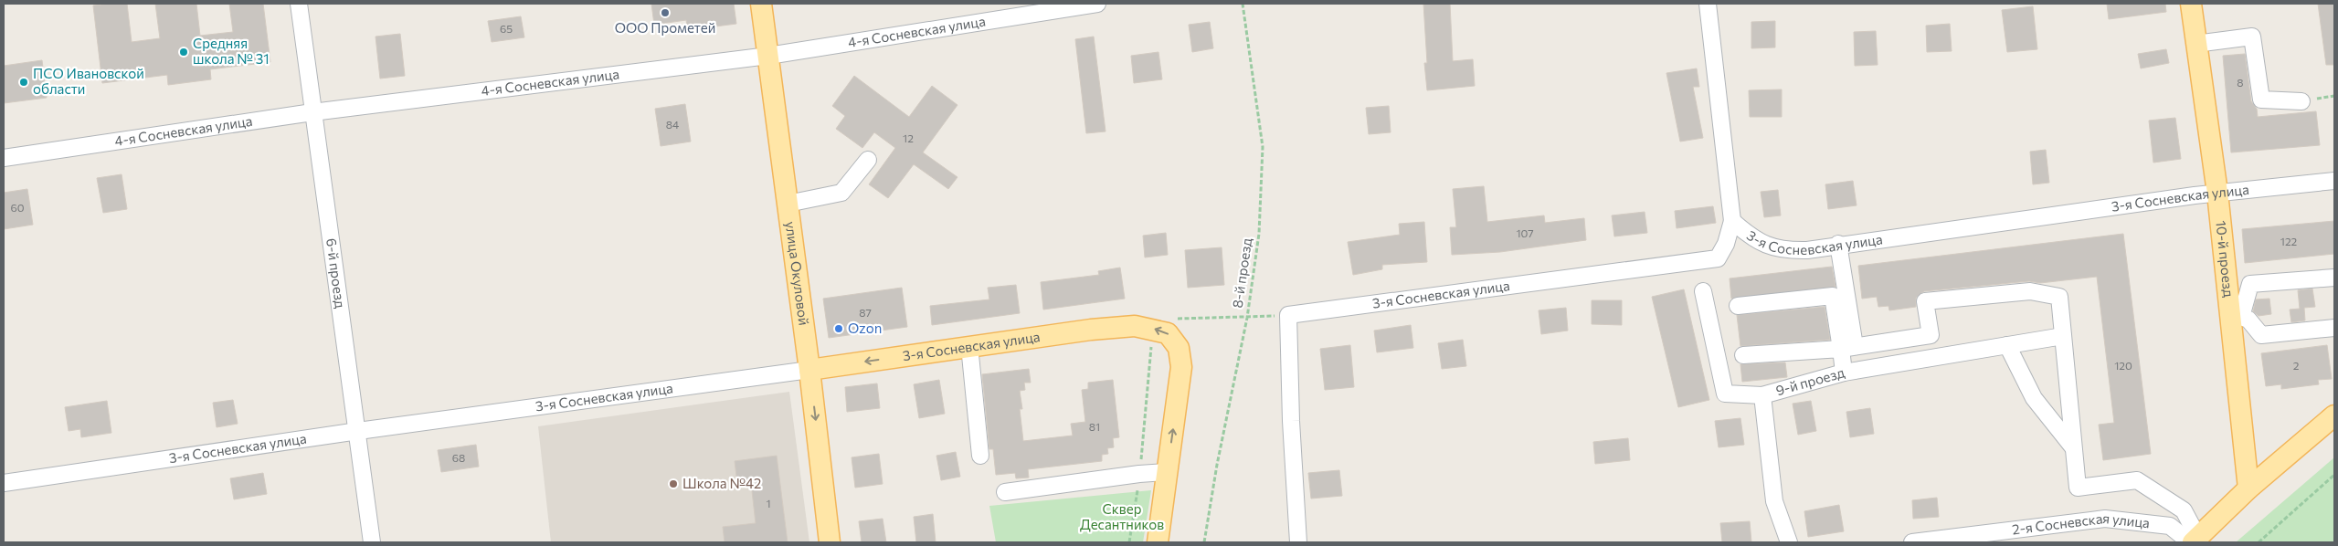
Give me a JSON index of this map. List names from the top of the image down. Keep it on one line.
{"streets":{"main road":["3-я Сосневская улица","10-й проезд","улица Окуловой"],"street":["4-я Сосневская улица","6-й проезд","9-й проезд","2-я Сосневская улица"],"path":["8-й проезд"]},"crossings":[["4-я Сосневская улица","6-й проезд"],["4-я Сосневская улица","улица Окуловой"],["3-я Сосневская улица","10-й проезд"],["3-я Сосневская улица","6-й проезд"],["3-я Сосневская улица","улица Окуловой"]],"parks":["Сквер Десантников"],"places":["ООО Прометей","Средняя школа № 31","ПСО Ивановской области","Ozon","Школа №42"],"house_numbers":["65","8","84","12","60","107","122","87","120","2","81","68","1"]}
